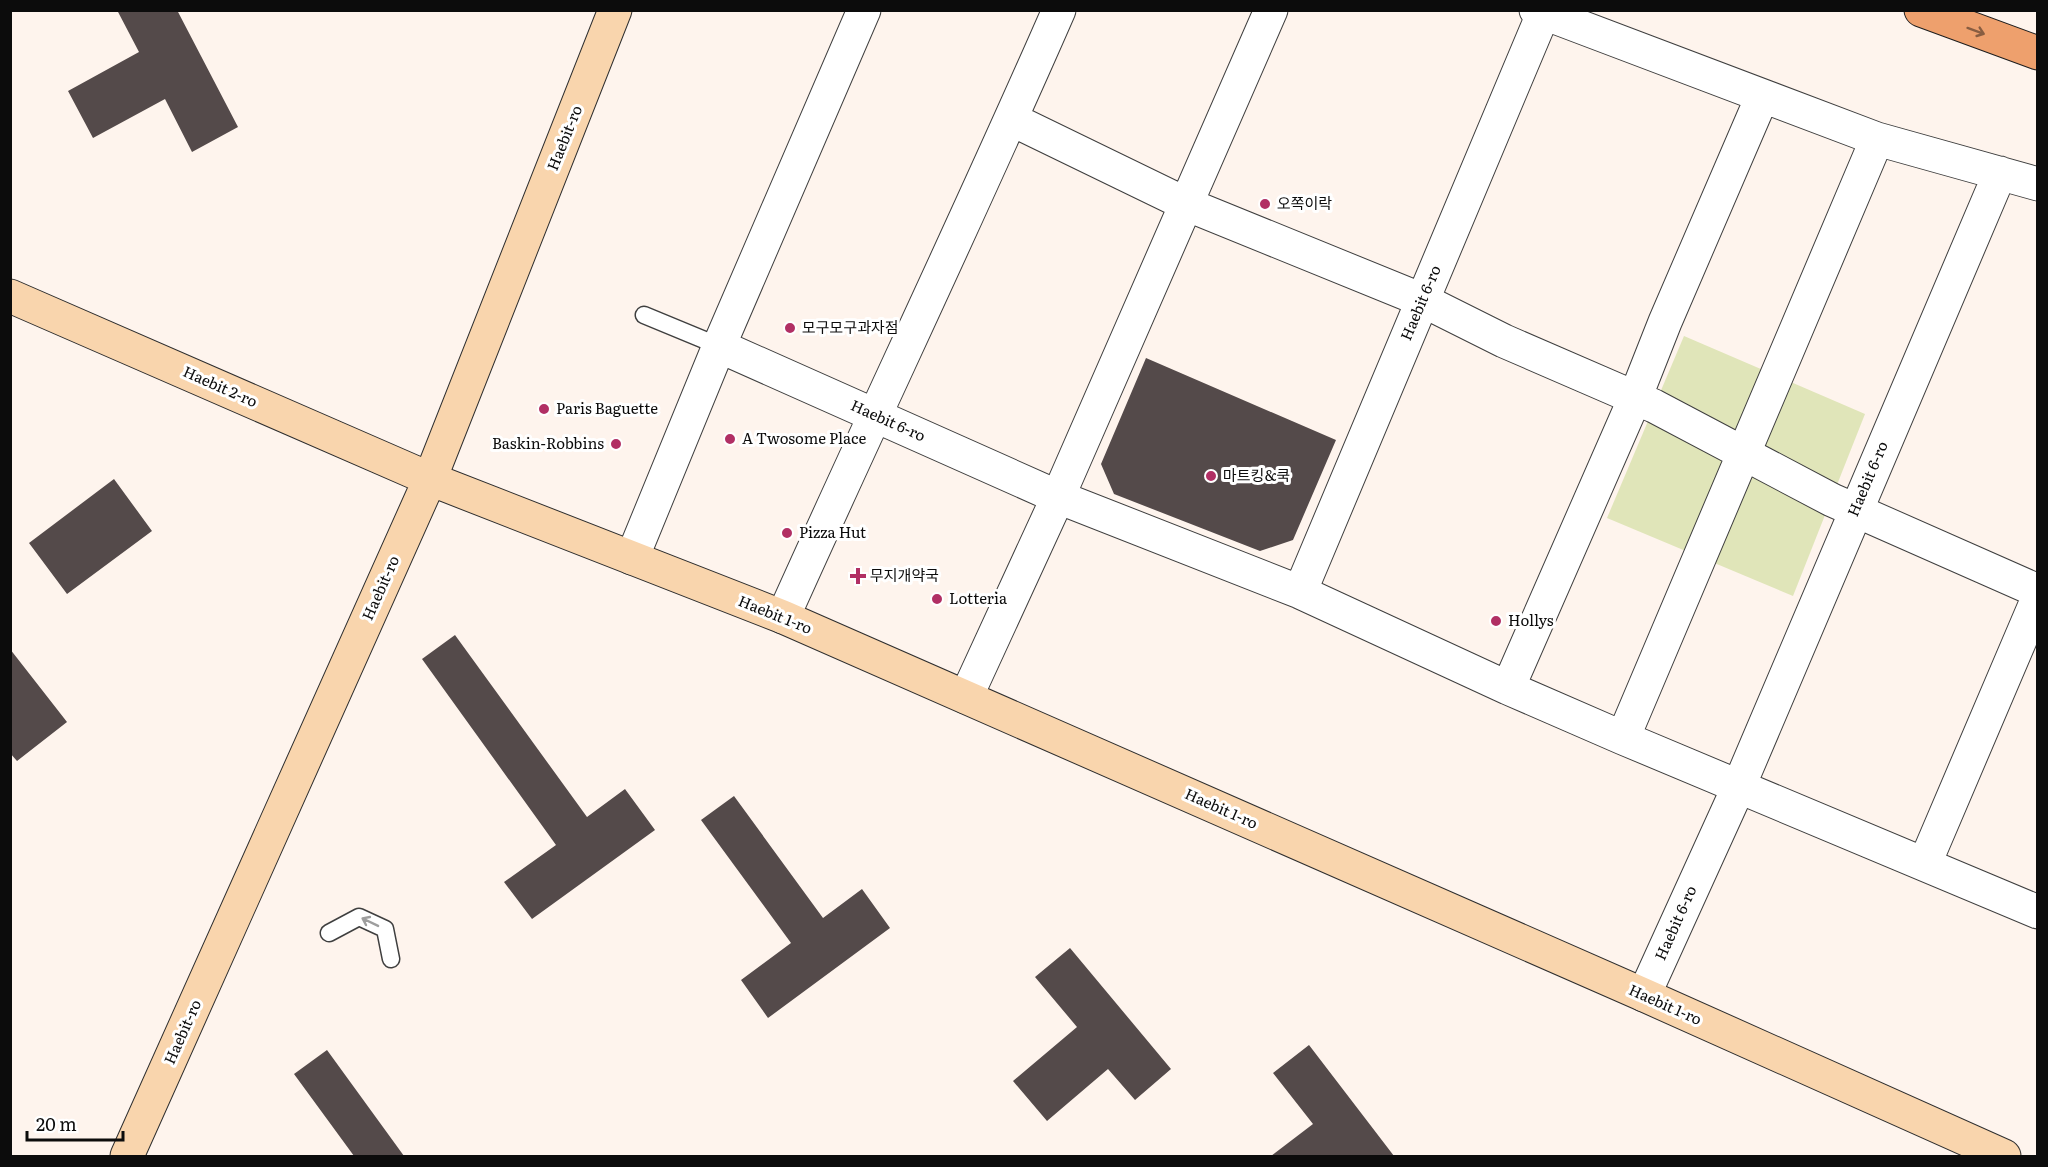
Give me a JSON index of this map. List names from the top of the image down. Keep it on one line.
{"streets":{"street":["Haebit-ro","Haebit 6-ro","Haebit 2-ro","Haebit 1-ro"]},"crossings":[["Haebit-ro","Haebit 2-ro"],["Haebit-ro","Haebit 1-ro"],["Haebit 6-ro","Haebit 1-ro"],["Haebit 2-ro","Haebit 1-ro"]],"places":{"other":["오쪽이락","모구모구과자점","Paris Baguette","A Twosome Place","Baskin-Robbins","마트킹&쿡","Pizza Hut","Lotteria","Hollys"],"health":["무지개약국"]},"scale_bar":"20 m"}
